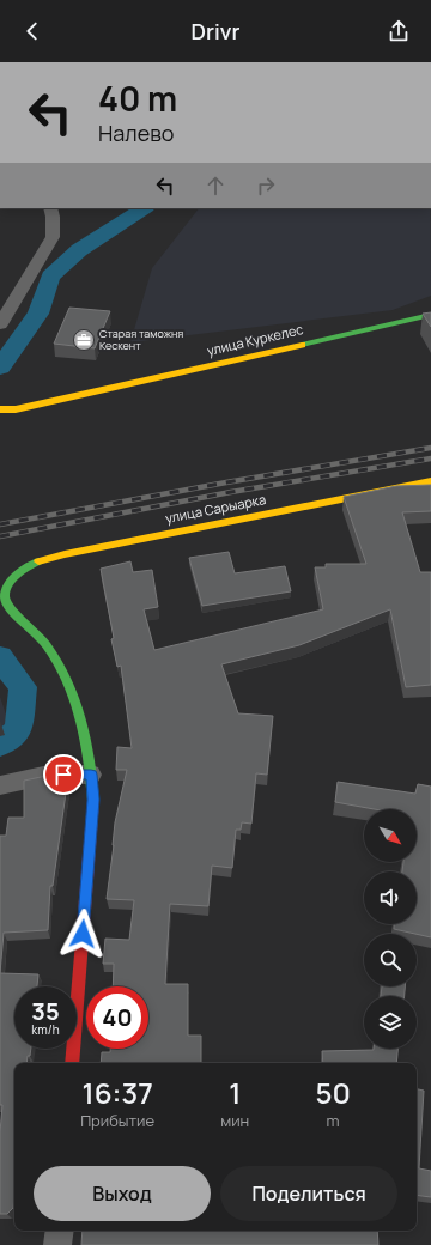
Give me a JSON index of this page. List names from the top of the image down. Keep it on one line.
{"streets":{"street":["улица Куркелес","улица Сарыарка"]},"places":{"office":["Старая таможня Кескент"]},"north":"bottom right","page":{"header":"Drivr","turn":["40 m","Налево"],"speed":"35 km/h","limit":"40","eta":["16:37","Прибытие","1","мин","50","m"],"buttons":["Выход","Поделиться"]}}
